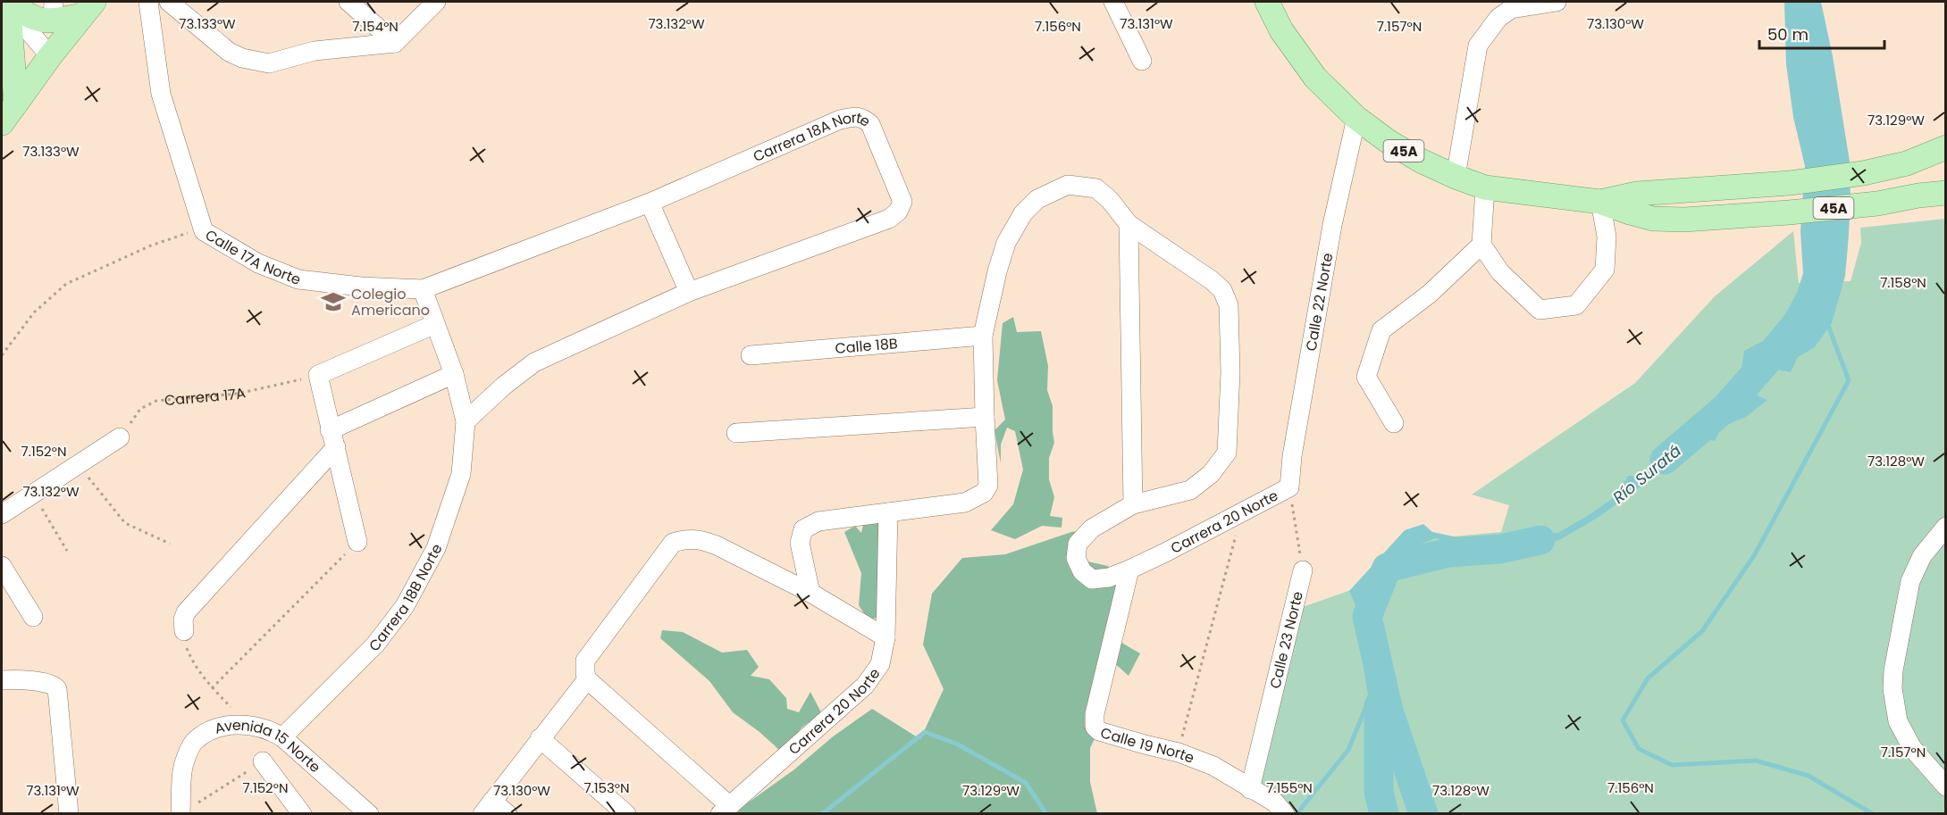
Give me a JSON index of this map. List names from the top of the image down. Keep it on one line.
{"streets":{"main road":["45A"],"street":["Carrera 18A Norte","Calle 17A Norte","Calle 22 Norte","Calle 18B","Carrera 20 Norte","Carrera 18B Norte","Calle 23 Norte","Calle 19 Norte","Avenida 15 Norte"],"path":["Carrera 17A"]},"crossings":[["Carrera 18A Norte","Calle 17A Norte"],["Carrera 18A Norte","Carrera 18B Norte"],["45A","Calle 22 Norte"],["Calle 17A Norte","Carrera 18B Norte"],["Calle 22 Norte","Carrera 20 Norte"],["Calle 22 Norte","Calle 23 Norte"],["Carrera 20 Norte","Calle 23 Norte"],["Carrera 20 Norte","Calle 19 Norte"],["Carrera 18B Norte","Avenida 15 Norte"],["Calle 23 Norte","Calle 19 Norte"]],"water":["Río Suratá"],"places":{"school or university":["Colegio Americano"]},"scale_bar":"50 m","coordinates":["73.130°W","73.133°W","73.132°W","73.131°W","7.154°N","7.156°N","7.157°N","73.129°W","7.158°N","7.152°N","73.128°W","7.153°N","7.155°N"]}
